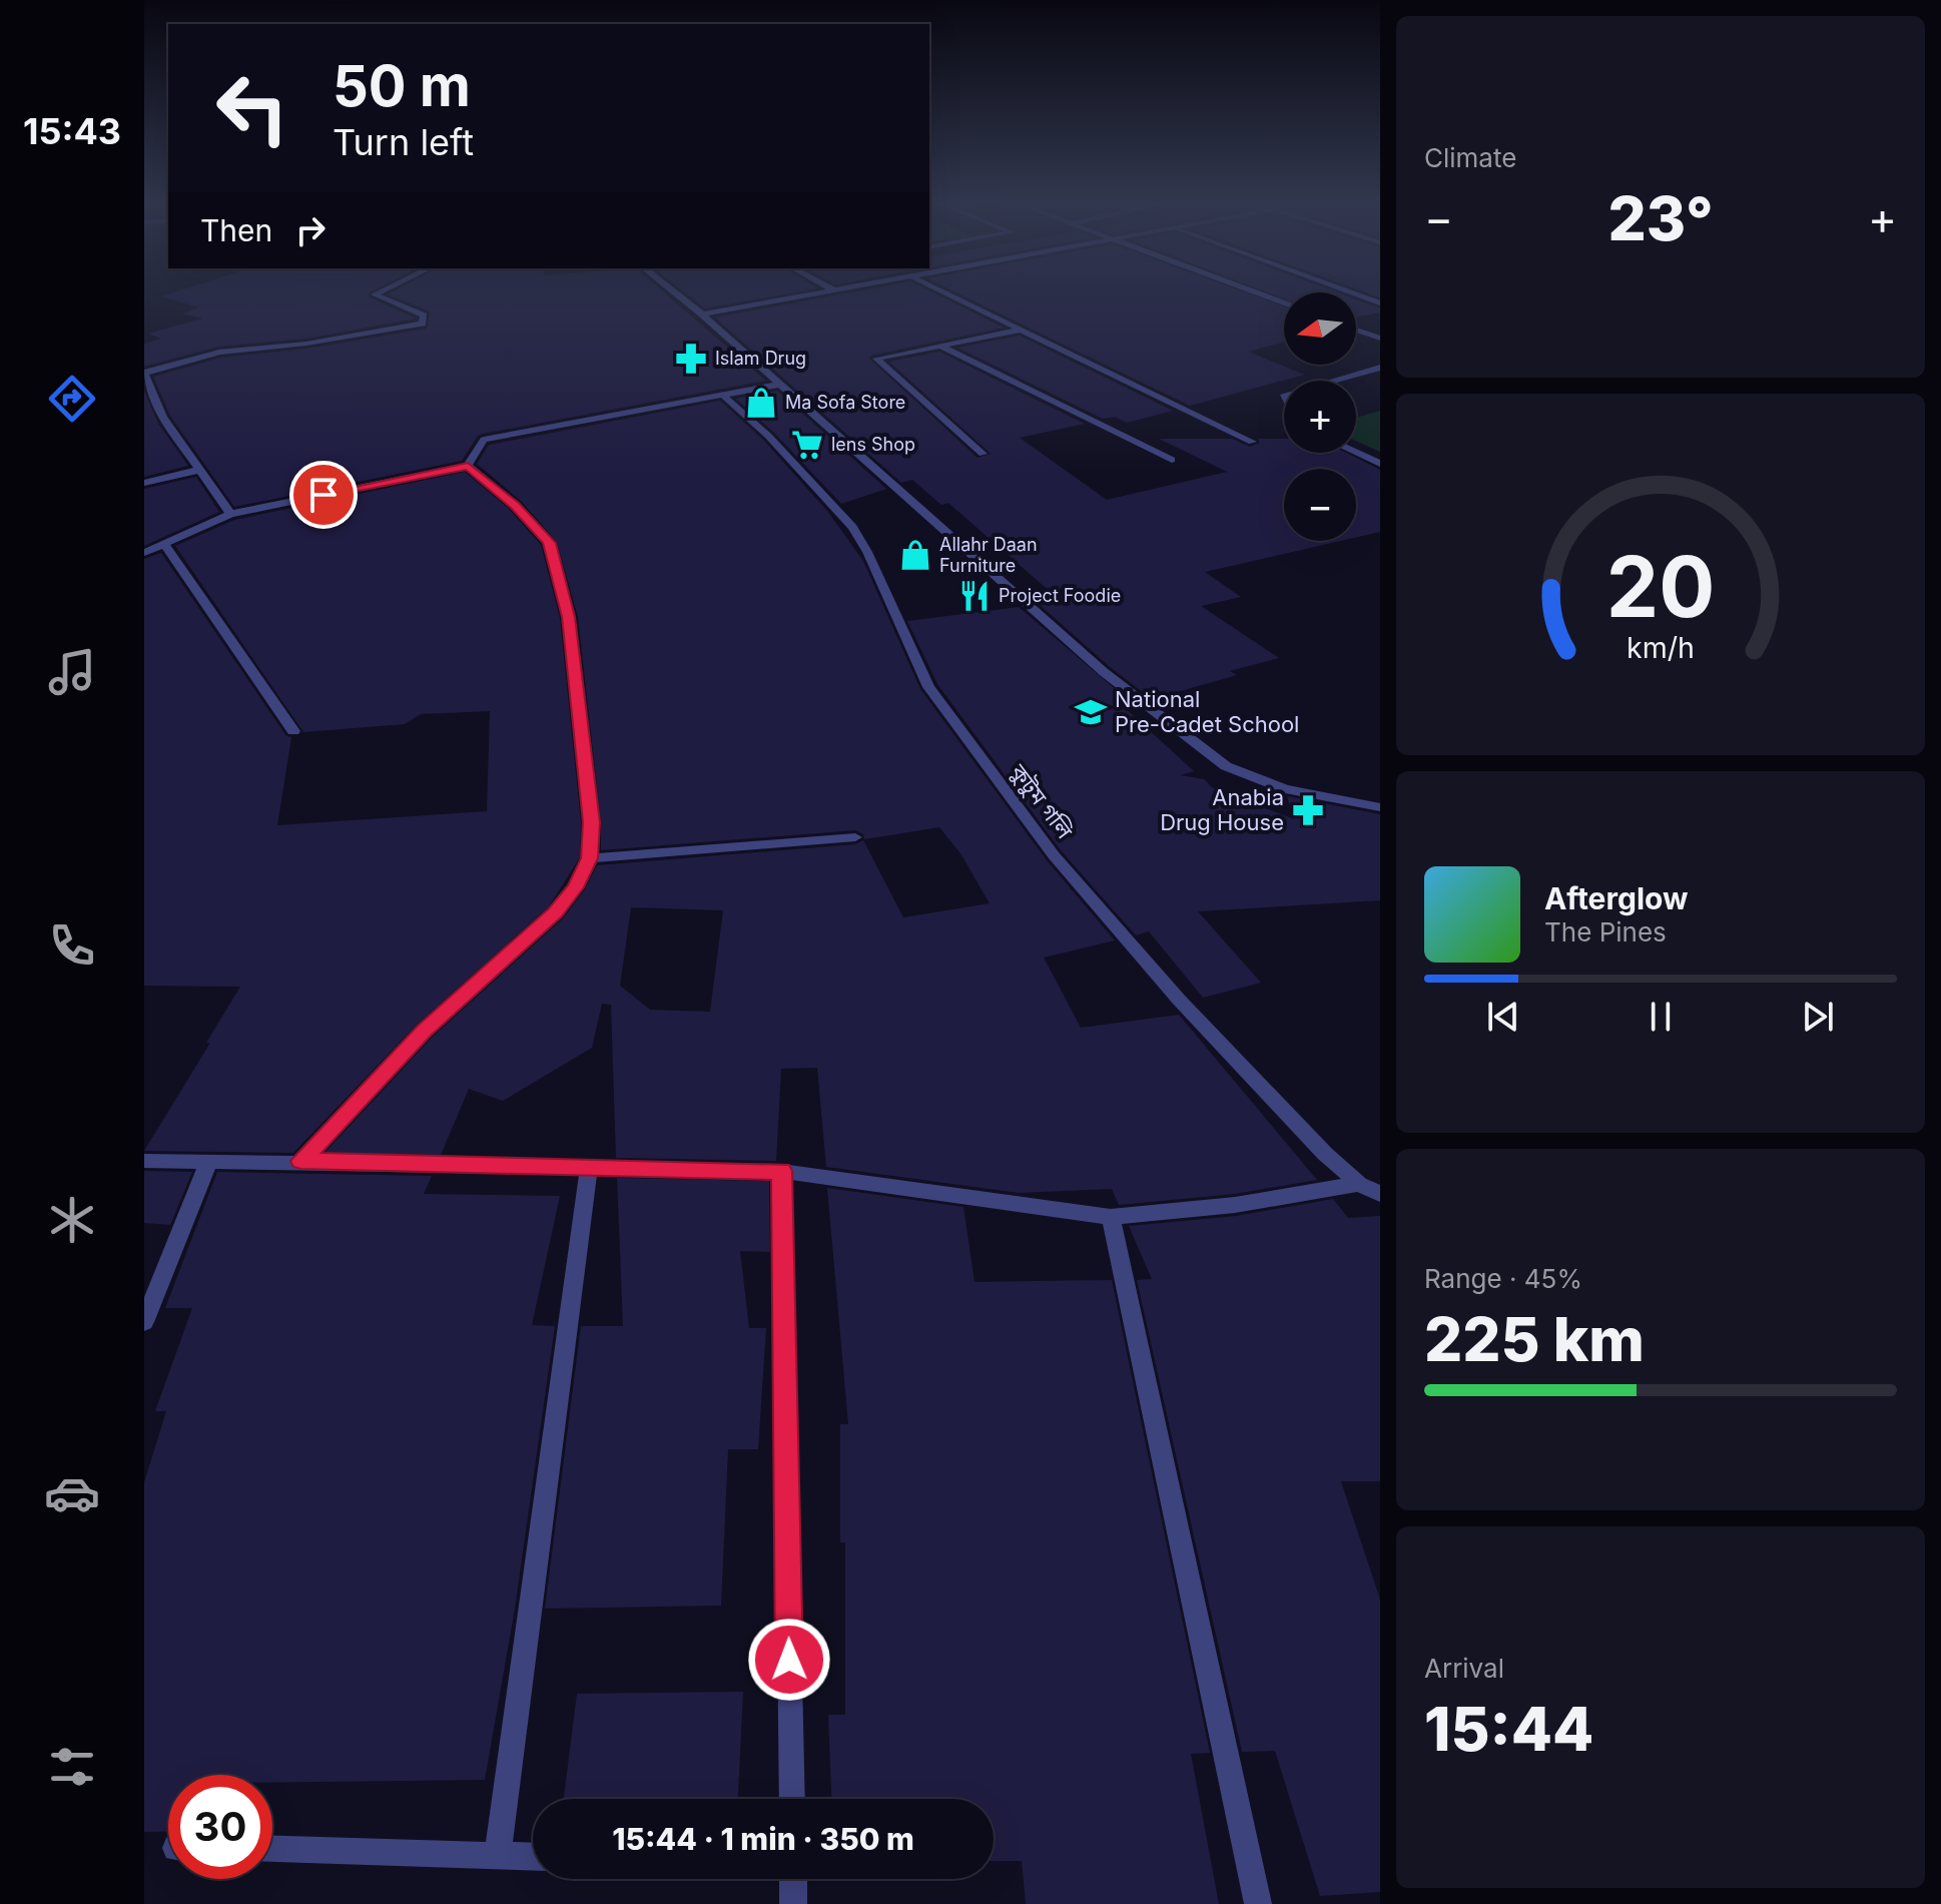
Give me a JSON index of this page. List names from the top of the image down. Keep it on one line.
{"streets":{"street":["কুটুম গলি"]},"places":{"pharmacy":["Islam Drug","Anabia Drug House"],"shop":["Ma Sofa Store","Allahr Daan Furniture"],"supermarket":["lens Shop"],"restaurant":["Project Foodie"],"school or university":["National Pre-Cadet School"]},"north":"left","page":{"tabs":"15:43","tile":["Climate",["Range · 45%","225 km"],["Arrival","15:44"]],"turn":["50 m","Turn left"],"heat":["−","23°","+"],"then":"Then","map_buttons":["+","−"],"song":["Afterglow","The Pines"],"limit":"30","trip":"15:44 · 1 min · 350 m","gauge":["20","km/h"]}}
